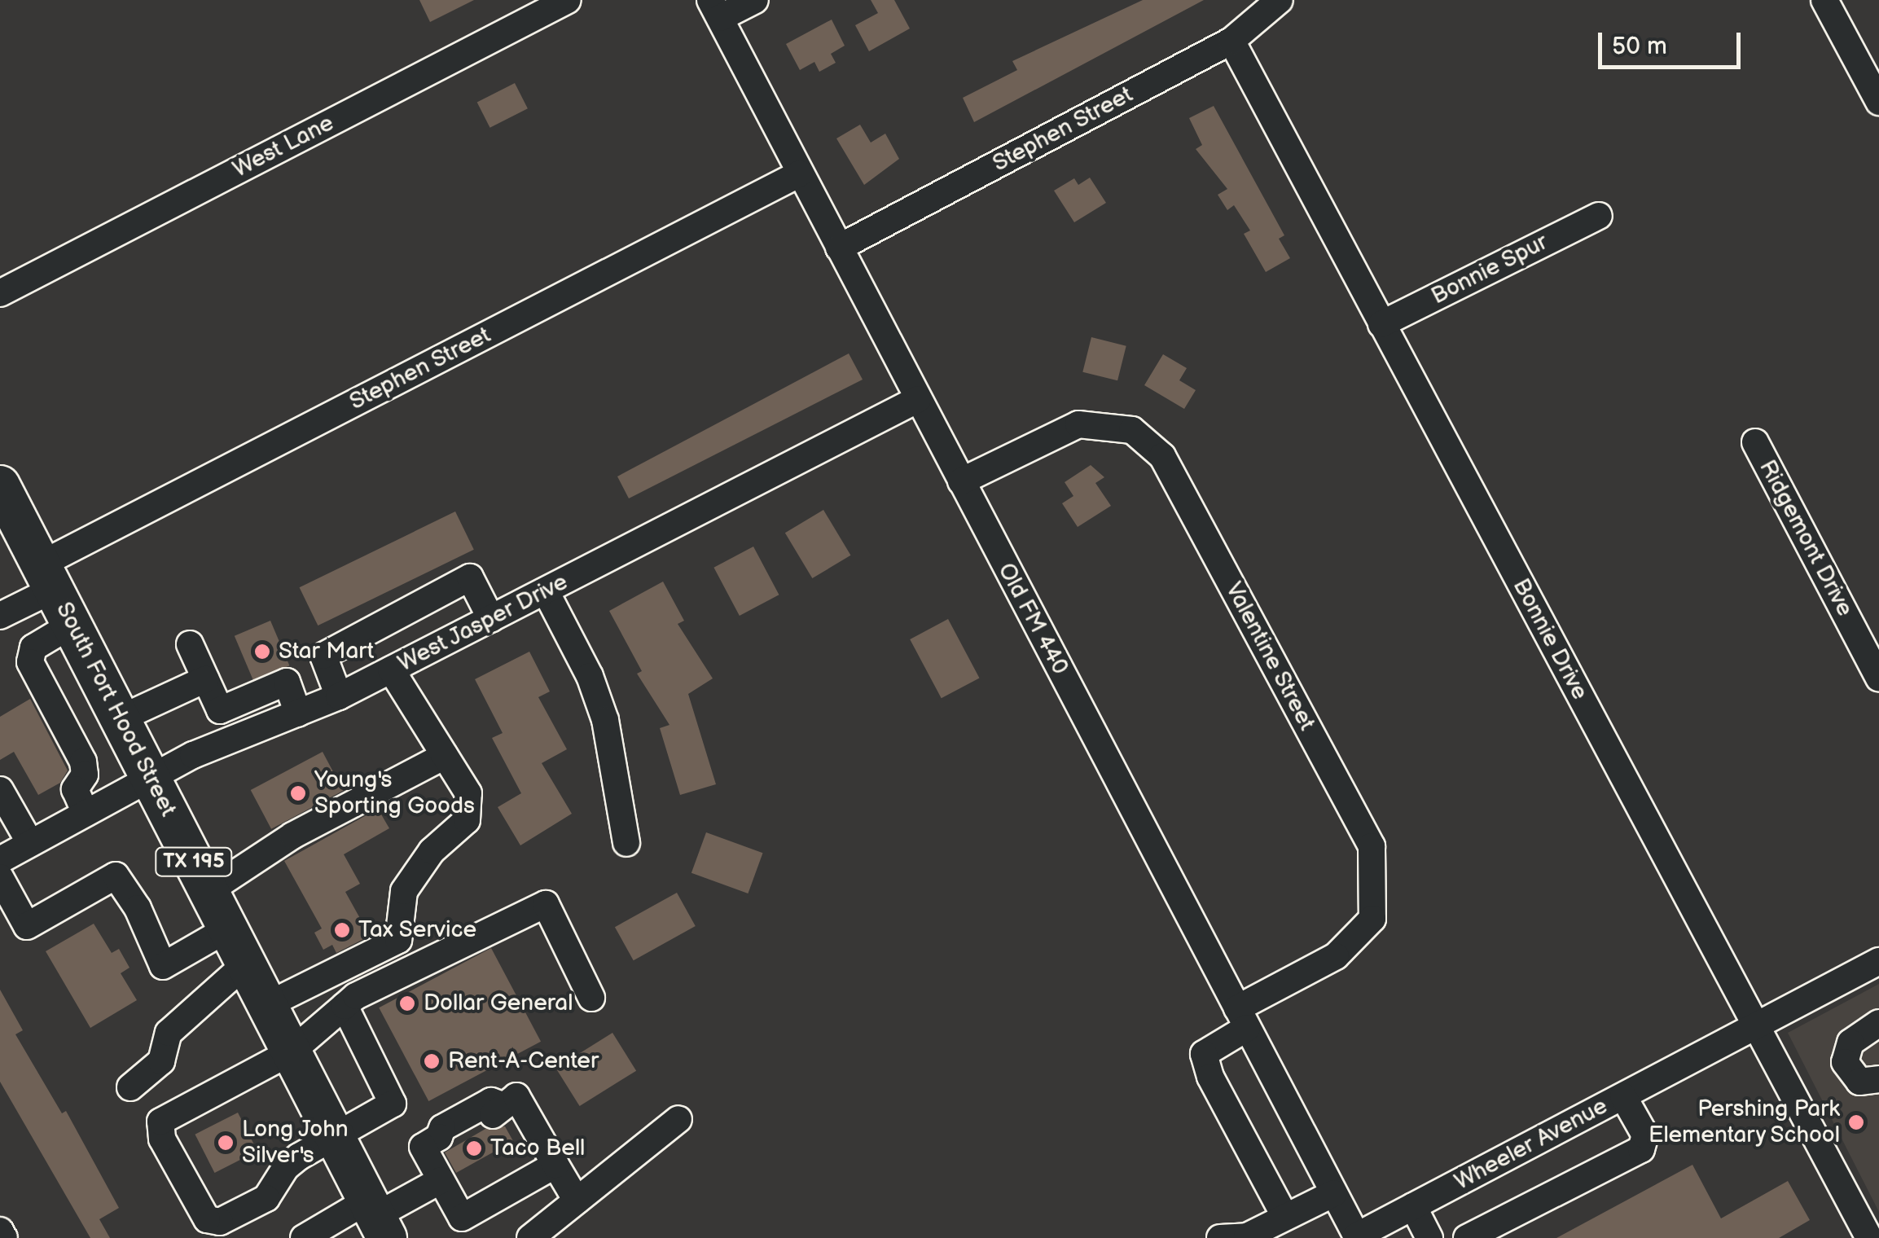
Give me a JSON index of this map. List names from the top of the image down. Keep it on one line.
{"streets":{"highway":["South Fort Hood Street","TX 195"],"street":["Stephen Street","West Lane","Bonnie Spur","Ridgemont Drive","Old FM 440","West Jasper Drive","Bonnie Drive","Valentine Street","Wheeler Avenue"]},"crossings":[["Stephen Street","Old FM 440"],["Stephen Street","Bonnie Drive"],["Stephen Street","South Fort Hood Street"],["Bonnie Spur","Bonnie Drive"],["Old FM 440","West Jasper Drive"],["Old FM 440","Valentine Street"],["Old FM 440","Wheeler Avenue"],["West Jasper Drive","South Fort Hood Street"],["Bonnie Drive","Wheeler Avenue"]],"places":["Star Mart","Young's Sporting Goods","Tax Service","Dollar General","Rent-A-Center","Pershing Park Elementary School","Long John Silver's","Taco Bell"],"scale_bar":"50 m"}
